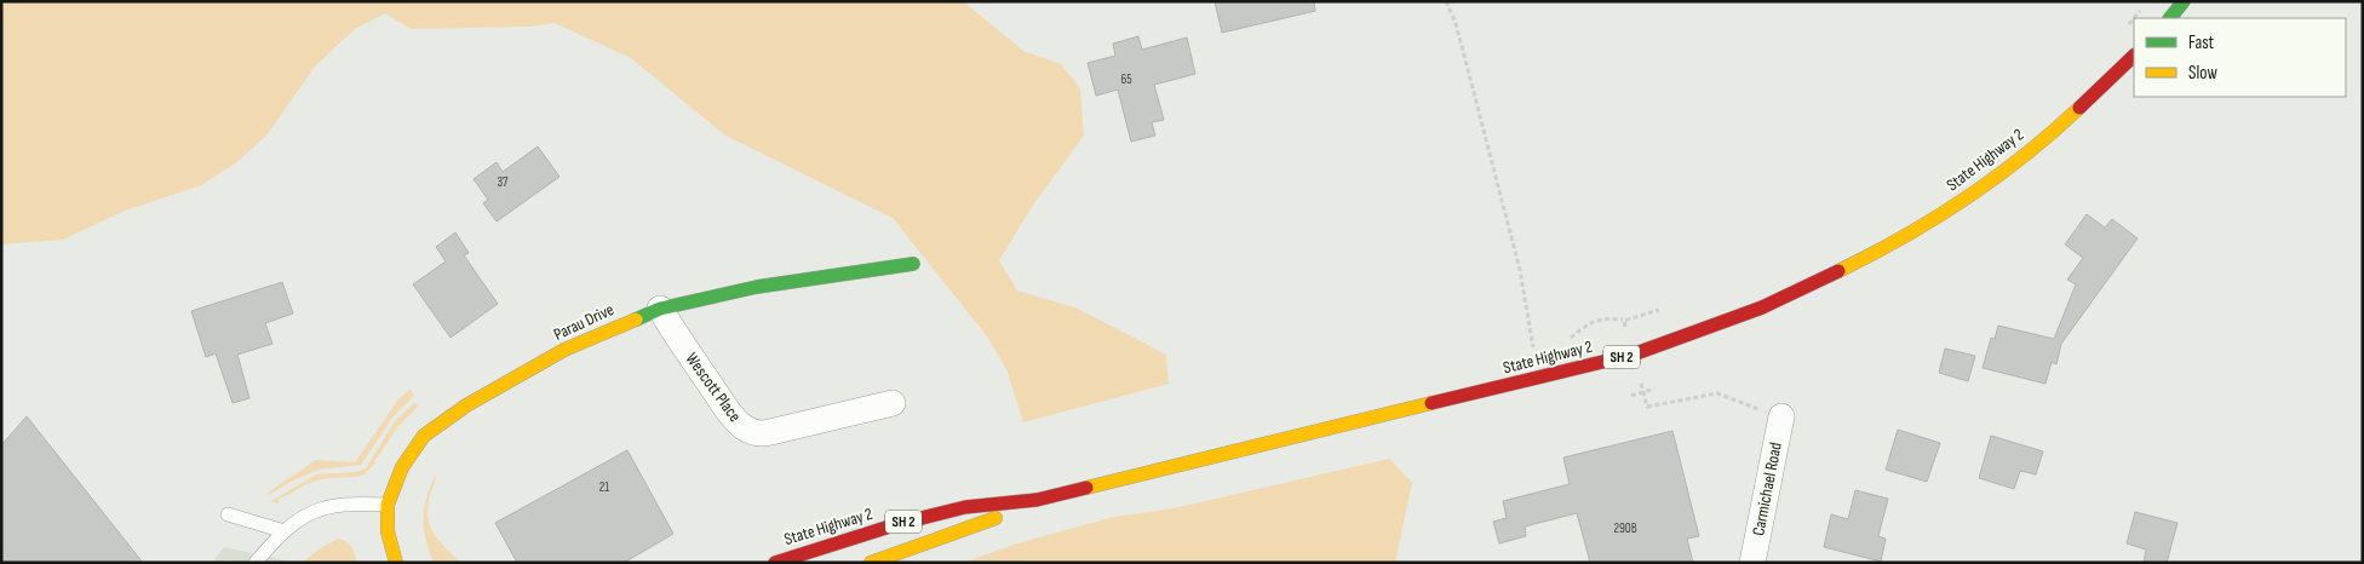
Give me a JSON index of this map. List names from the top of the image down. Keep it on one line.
{"streets":{"main road":["State Highway 2","Parau Drive","SH 2"],"street":["Wescott Place","Carmichael Road"]},"crossings":[["Parau Drive","Wescott Place"]],"house_numbers":["65","37","21","290B"],"legend":["Fast","Slow"]}
